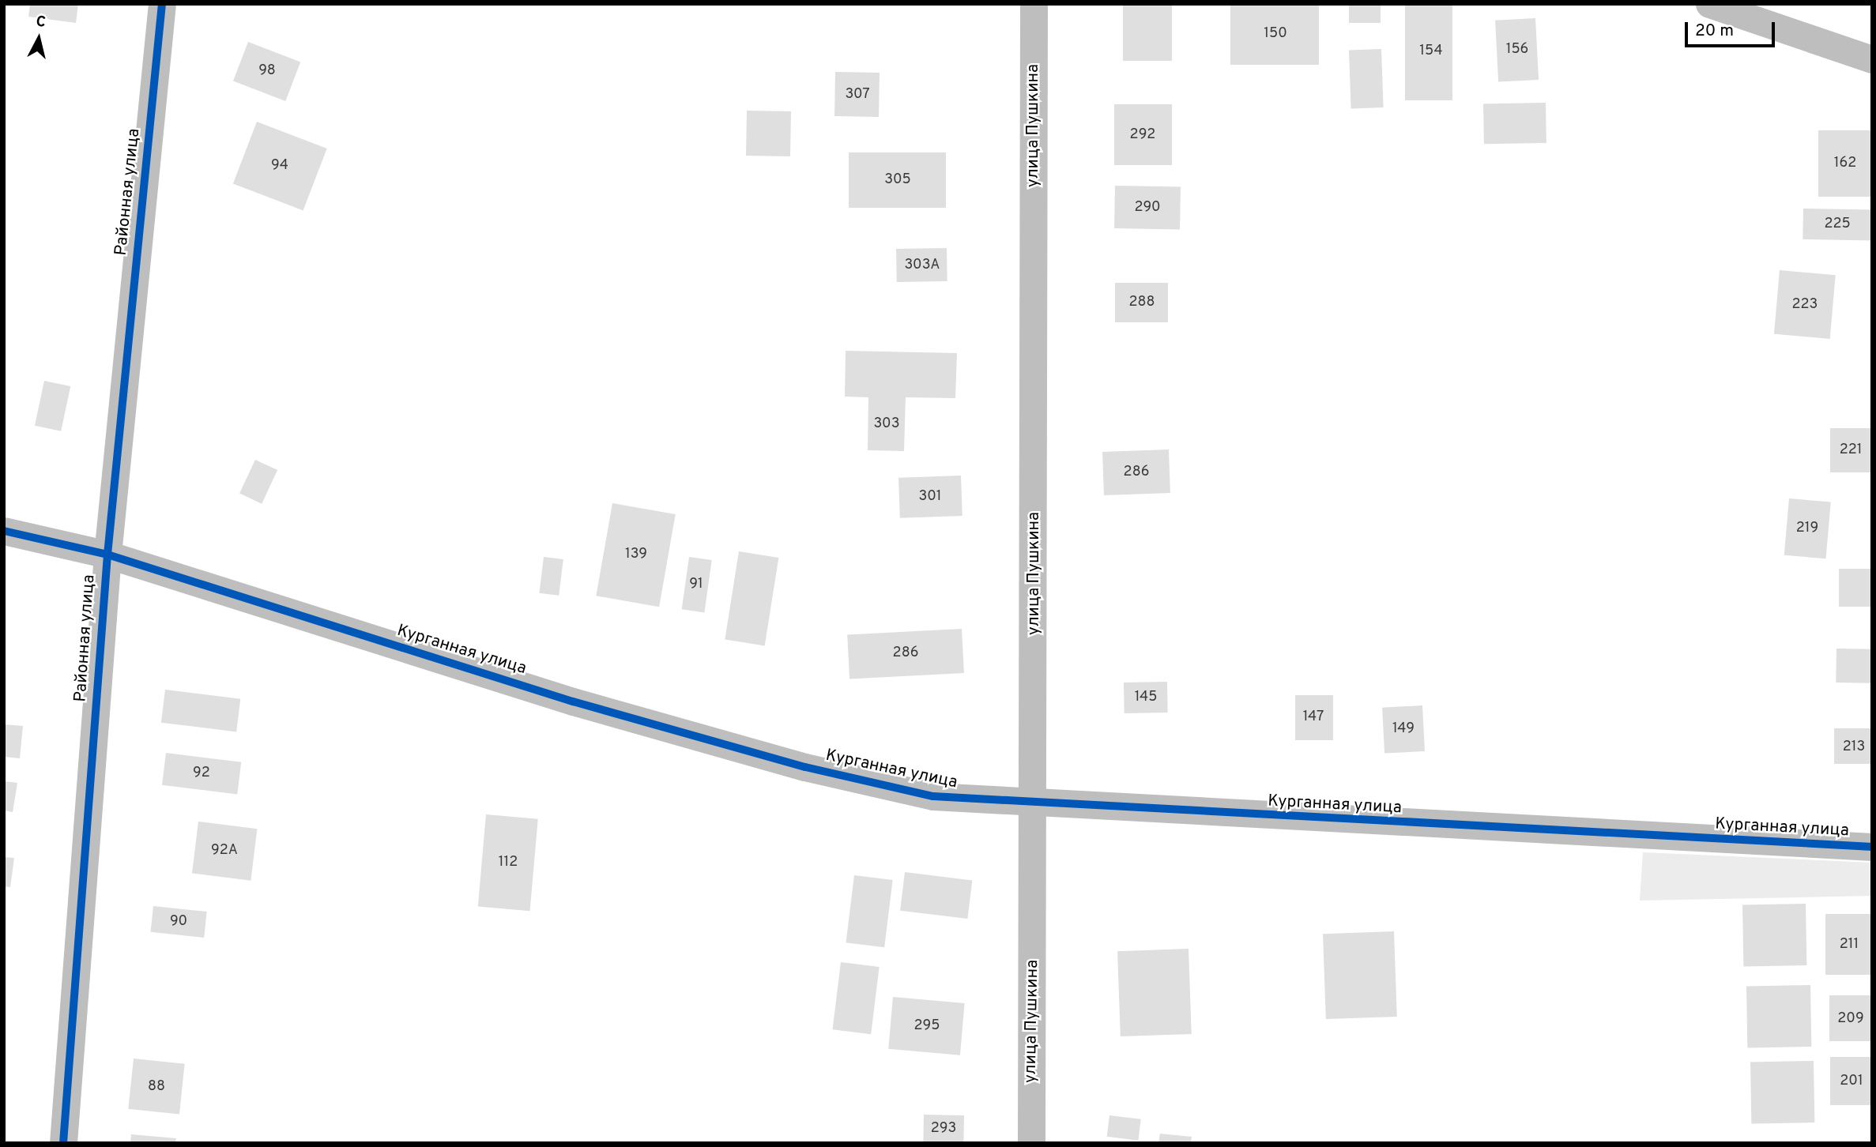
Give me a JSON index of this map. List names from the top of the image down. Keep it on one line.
{"streets":{"street":["улица Пушкина","Районная улица","Курганная улица"]},"crossings":[["улица Пушкина","Курганная улица"],["Районная улица","Курганная улица"]],"house_numbers":["150","156","154","98","307","292","162","94","305","290","225","303А","288","223","303","221","286","301","219","139","91","286","145","147","149","213","92","92А","112","90","211","209","295","201","88","293"],"scale_bar":"20 m","north":"top"}
